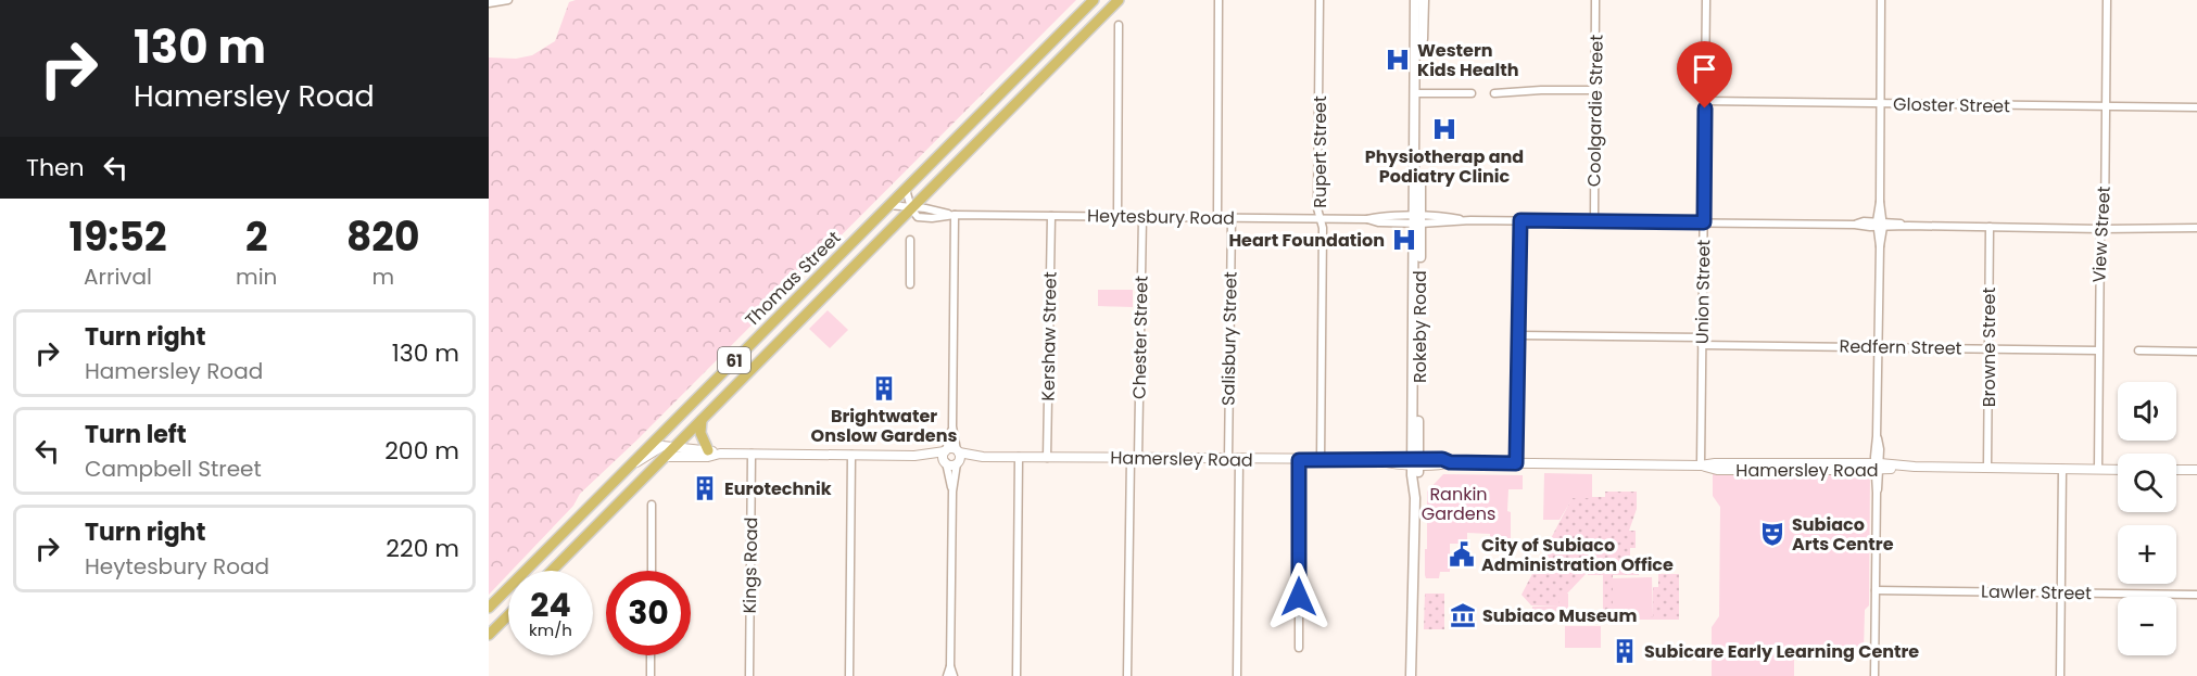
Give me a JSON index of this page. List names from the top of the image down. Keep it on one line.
{"streets":{"main road":["Thomas Street","Rokeby Road","61"],"street":["Gloster Street","Coolgardie Street","Rupert Street","Heytesbury Road","View Street","Union Street","Kershaw Street","Chester Street","Salisbury Street","Redfern Street","Browne Street","Hamersley Road","Kings Road","Lawler Street"]},"crossings":[["Gloster Street","View Street"],["Gloster Street","Union Street"],["Coolgardie Street","Heytesbury Road"],["Rupert Street","Heytesbury Road"],["Rupert Street","Hamersley Road"],["Heytesbury Road","View Street"],["Heytesbury Road","Thomas Street"],["Heytesbury Road","Union Street"],["Heytesbury Road","Rokeby Road"],["Heytesbury Road","Kershaw Street"],["Heytesbury Road","Chester Street"],["Heytesbury Road","Salisbury Street"],["Heytesbury Road","Browne Street"],["View Street","Redfern Street"],["View Street","Hamersley Road"],["Union Street","Redfern Street"],["Union Street","Hamersley Road"],["Rokeby Road","Hamersley Road"],["Kershaw Street","Hamersley Road"],["Chester Street","Hamersley Road"],["Salisbury Street","Hamersley Road"],["Redfern Street","Browne Street"],["Browne Street","Hamersley Road"]],"parks":["Rankin Gardens"],"places":{"hospital":["Western Kids Health","Physiotherap and Podiatry Clinic","Heart Foundation"],"building":["Brightwater Onslow Gardens","Eurotechnik","Subicare Early Learning Centre"],"theatre":["Subiaco Arts Centre"],"public building":["City of Subiaco Administration Office"],"museum":["Subiaco Museum"]},"page":{"turn":["130 m","Hamersley Road"],"then":"Then","eta":["19:52","Arrival","2","min","820","m"],"list":[{"name":"Turn right","note":"Hamersley Road","value":"130 m"},{"name":"Turn left","note":"Campbell Street","value":"200 m"},{"name":"Turn right","note":"Heytesbury Road","value":"220 m"}],"map_buttons":["+","−"],"speed":"24 km/h","limit":"30"}}
